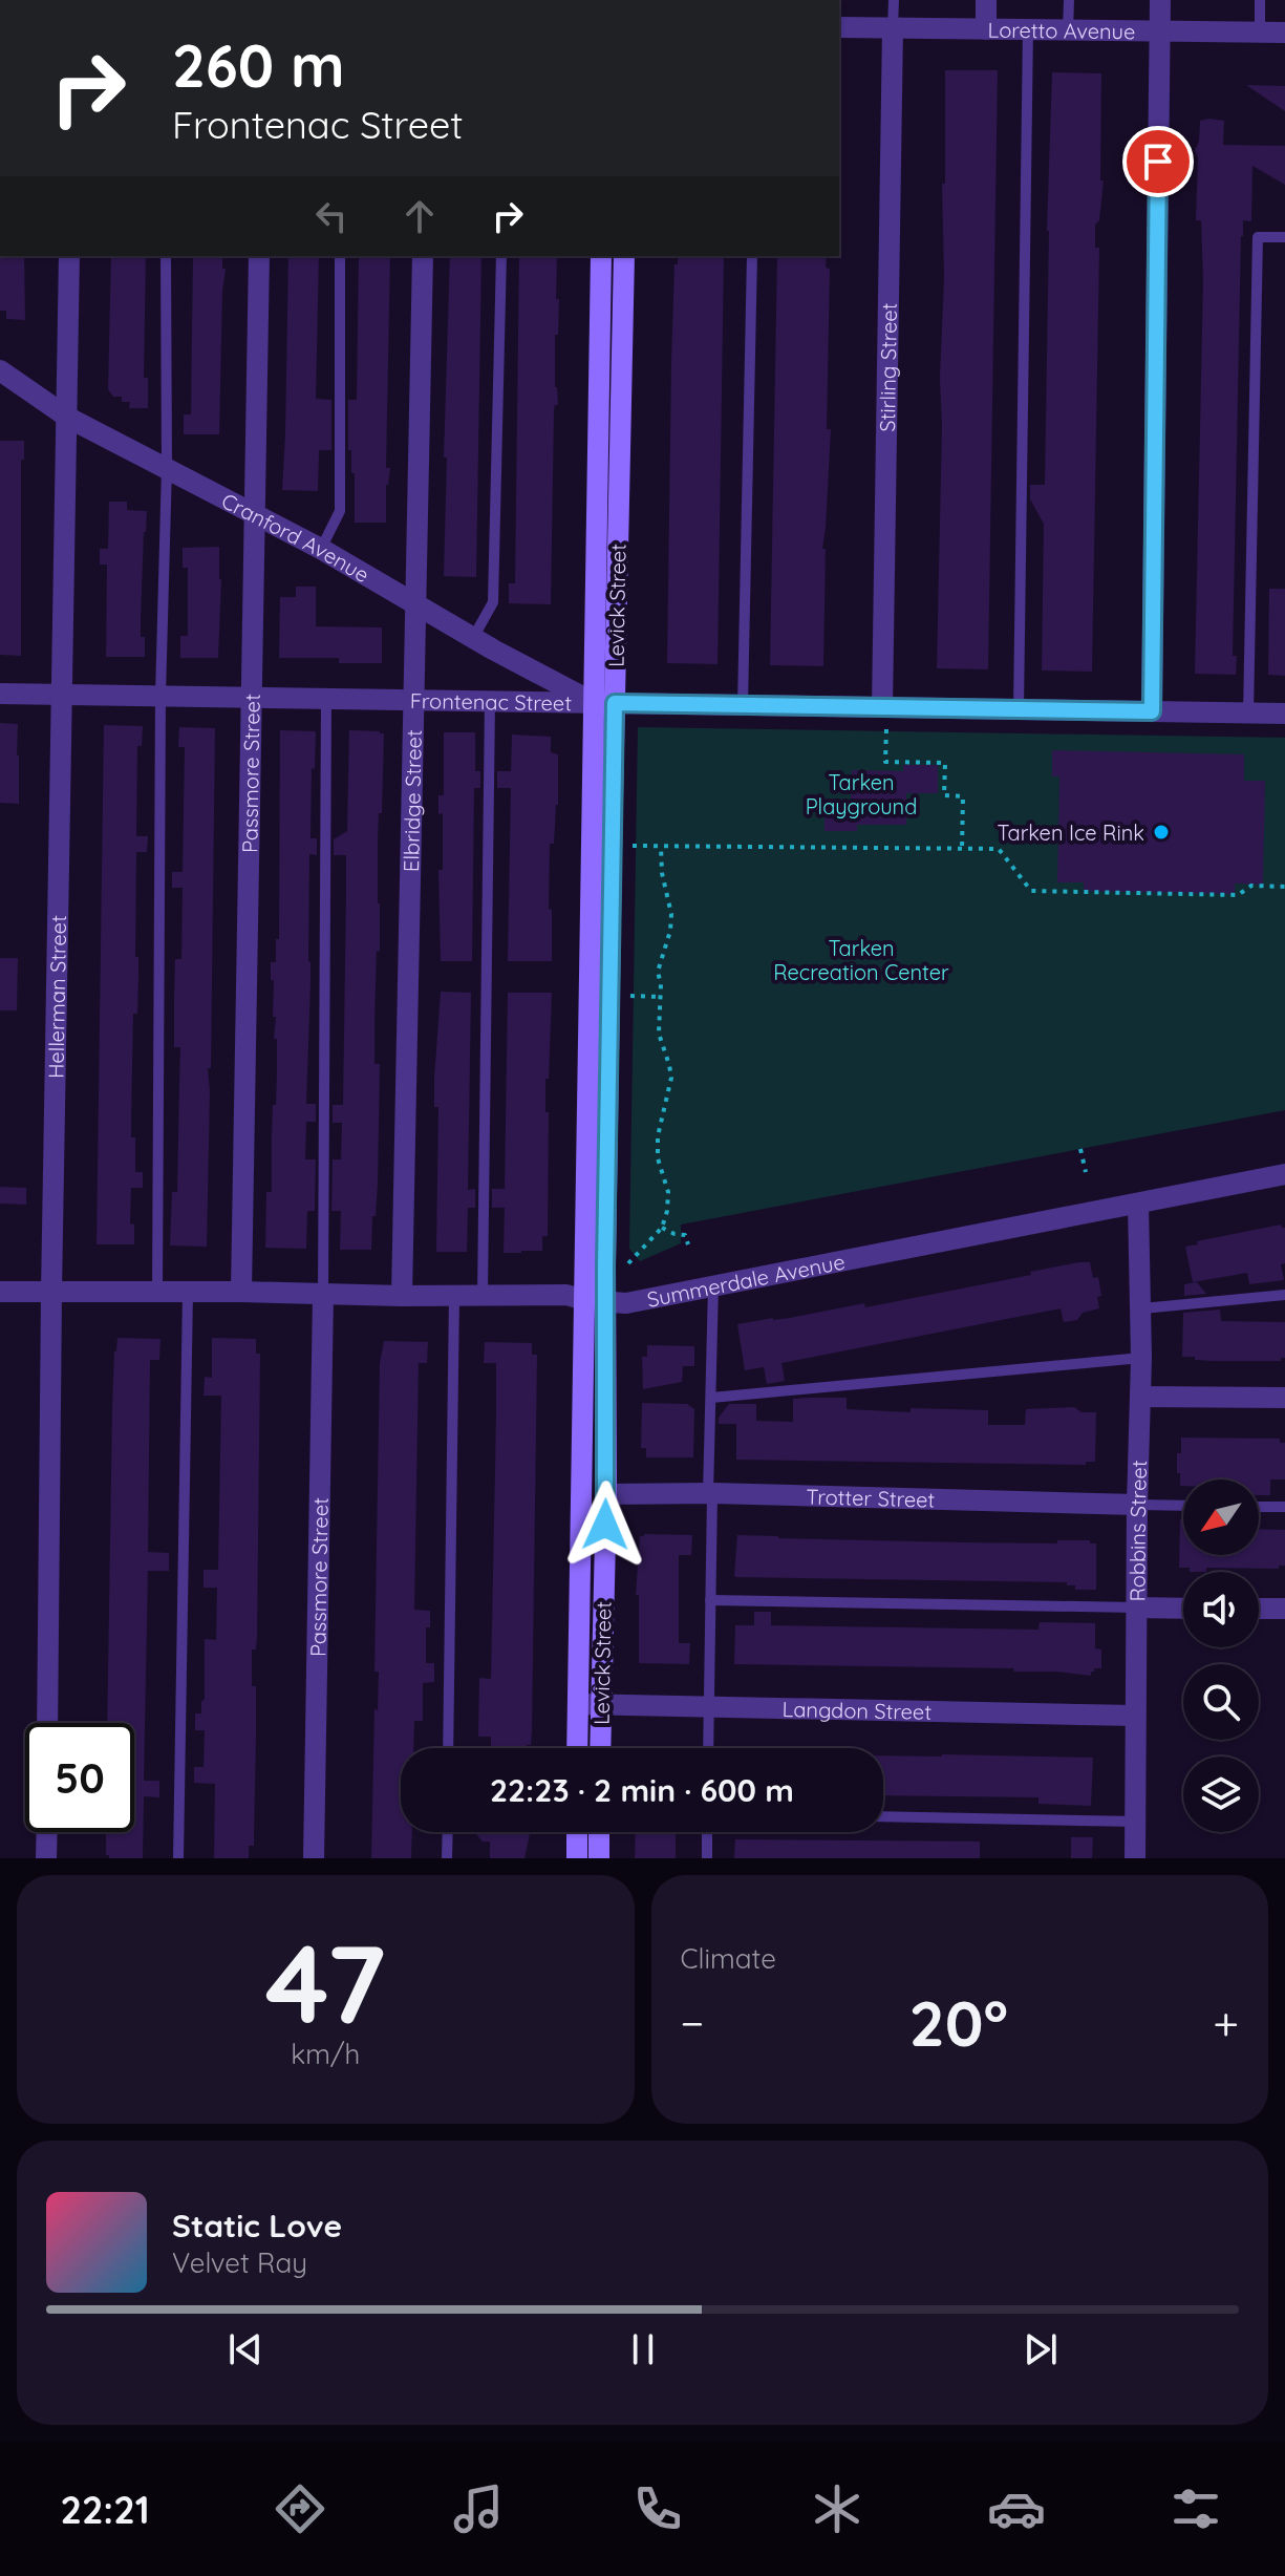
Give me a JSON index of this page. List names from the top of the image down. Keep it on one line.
{"streets":{"main road":["Levick Street"],"street":["Loretto Avenue","Stirling Street","Cranford Avenue","Frontenac Street","Passmore Street","Elbridge Street","Hellerman Street","Summerdale Avenue","Trotter Street","Robbins Street","Langdon Street"]},"crossings":[["Loretto Avenue","Stirling Street"],["Stirling Street","Frontenac Street"],["Cranford Avenue","Levick Street"],["Cranford Avenue","Frontenac Street"],["Cranford Avenue","Passmore Street"],["Cranford Avenue","Elbridge Street"],["Cranford Avenue","Hellerman Street"],["Levick Street","Frontenac Street"],["Levick Street","Summerdale Avenue"],["Levick Street","Trotter Street"],["Levick Street","Langdon Street"],["Frontenac Street","Passmore Street"],["Frontenac Street","Elbridge Street"],["Frontenac Street","Hellerman Street"],["Passmore Street","Summerdale Avenue"],["Elbridge Street","Summerdale Avenue"],["Hellerman Street","Summerdale Avenue"],["Summerdale Avenue","Robbins Street"],["Trotter Street","Robbins Street"],["Robbins Street","Langdon Street"]],"parks":["Tarken Playground","Tarken Recreation Center"],"places":["Tarken Ice Rink"],"north":"bottom left","page":{"turn":["260 m","Frontenac Street"],"limit":"50","trip":"22:23 · 2 min · 600 m","tile":[["47","km/h"],"Climate"],"heat":["−","20°","+"],"song":["Static Love","Velvet Ray"],"tabs":"22:21"}}
